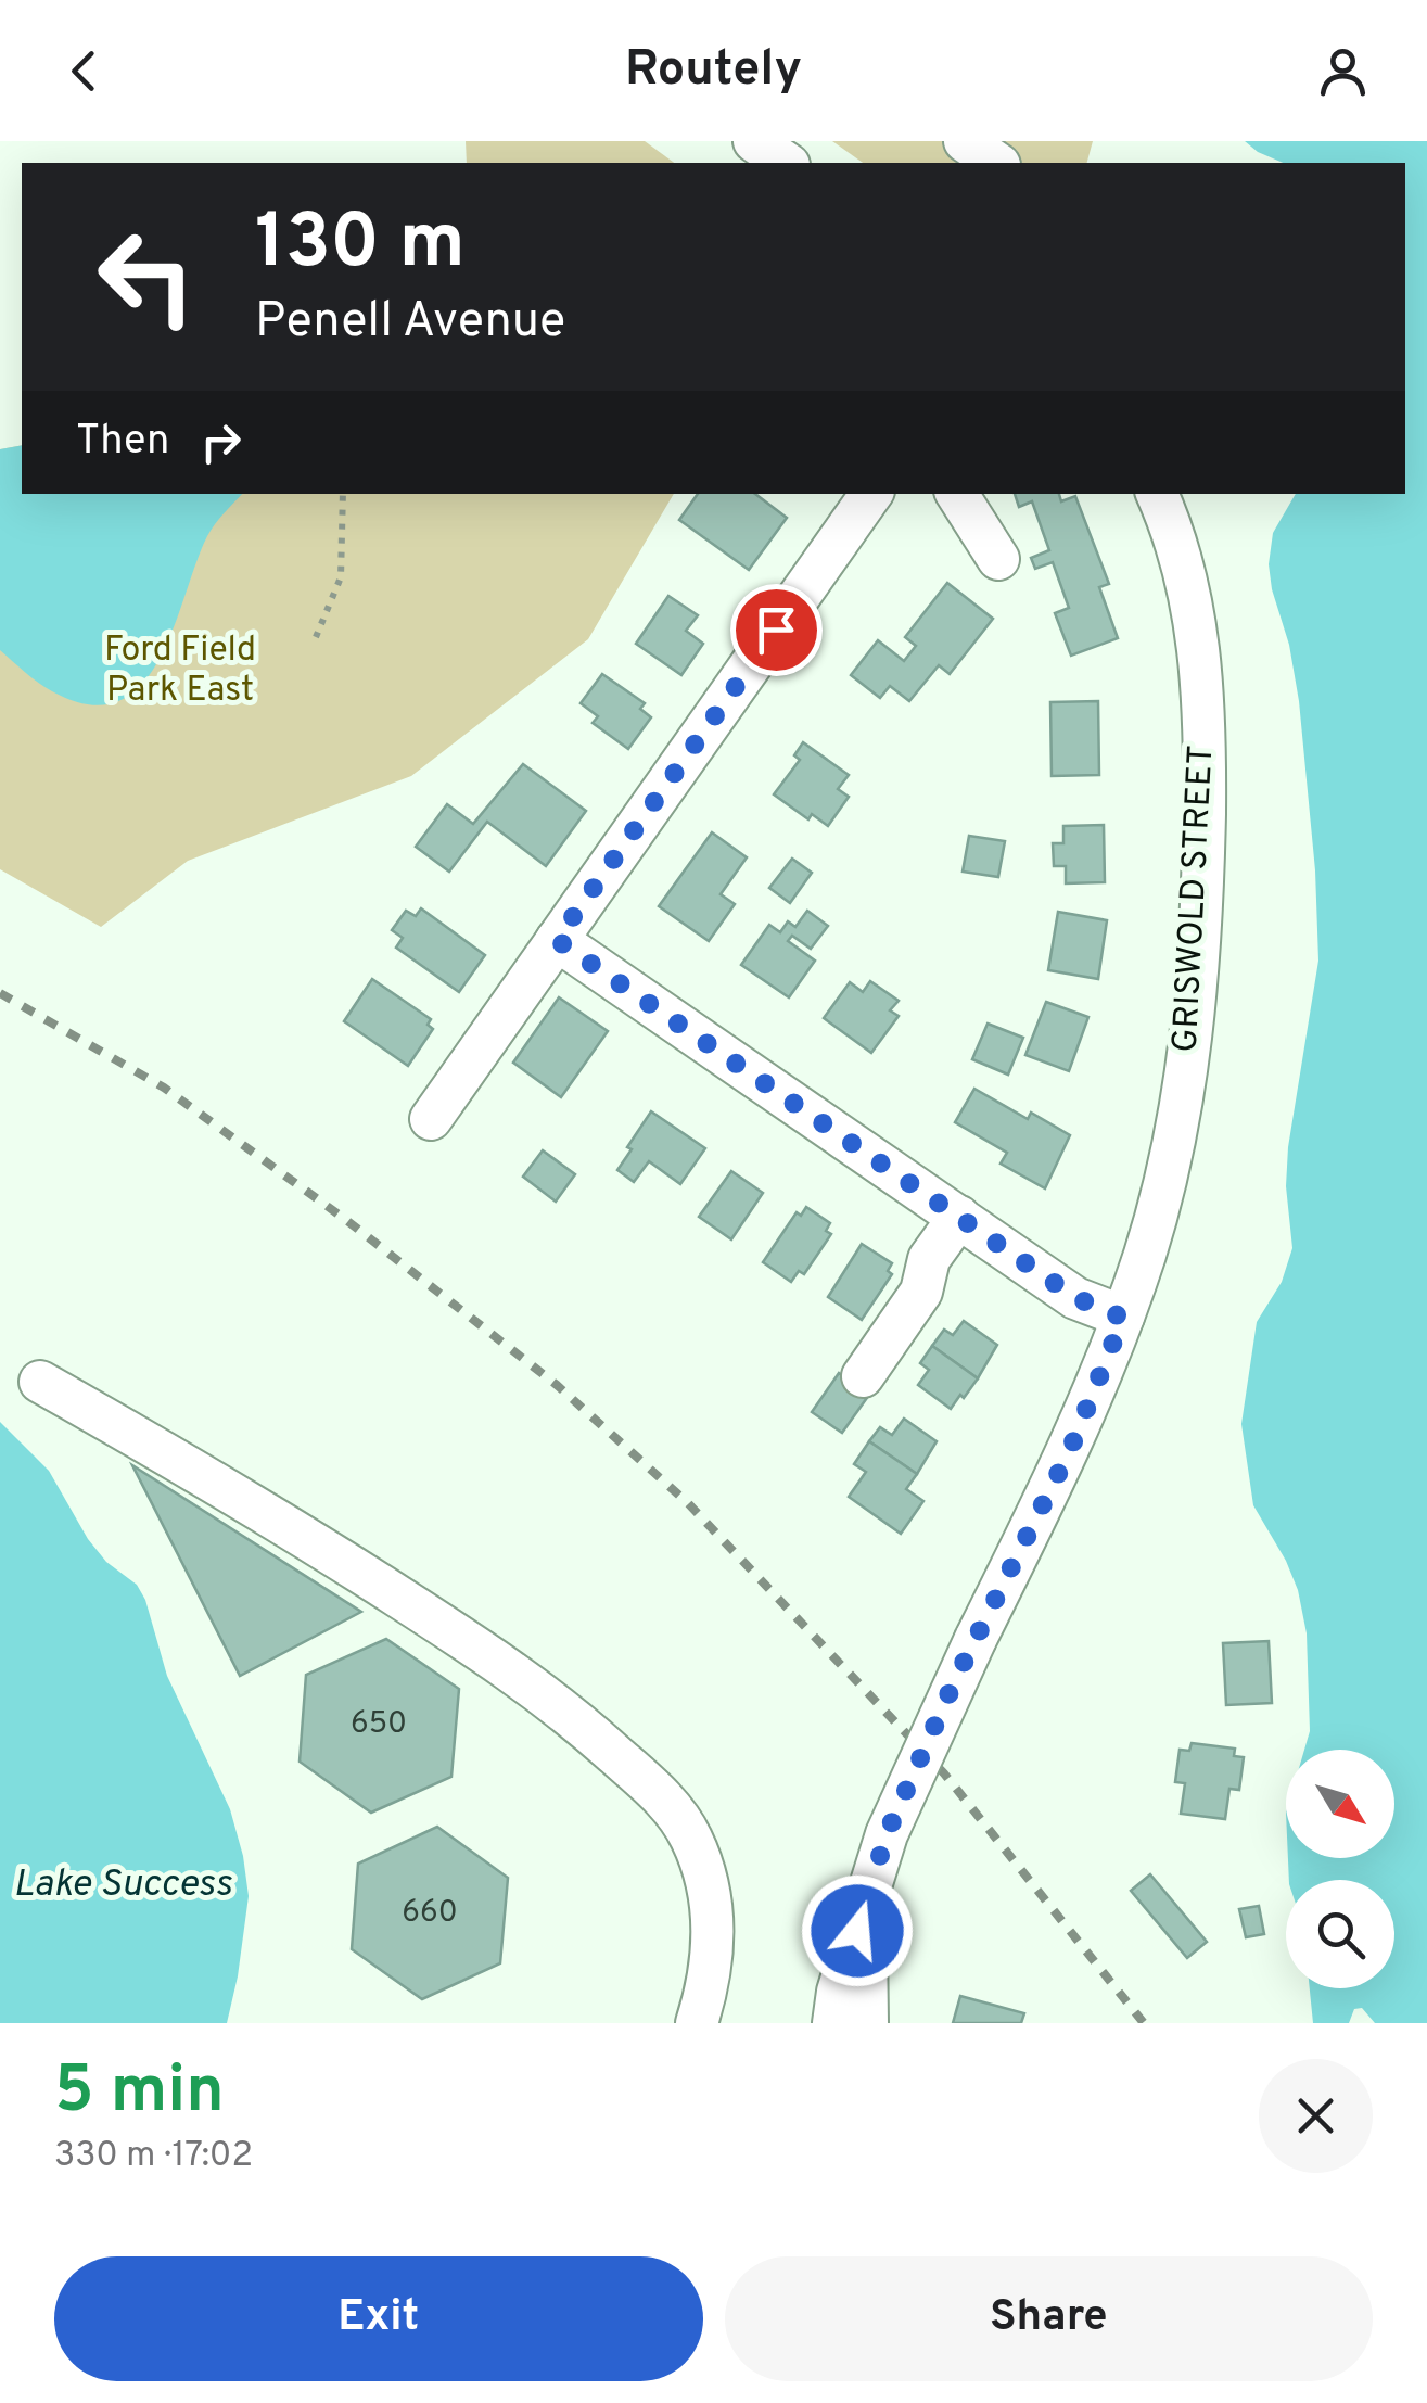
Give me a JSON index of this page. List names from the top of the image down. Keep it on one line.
{"streets":{"street":["GRISWOLD STREET"]},"water":["Lake Success"],"parks":["Ford Field Park East"],"house_numbers":["650","660"],"north":"bottom right","page":{"header":"Routely","turn":["130 m","Penell Avenue"],"then":"Then","heading":["5 min","330 m · 17:02"],"buttons":["Exit","Share"]}}
